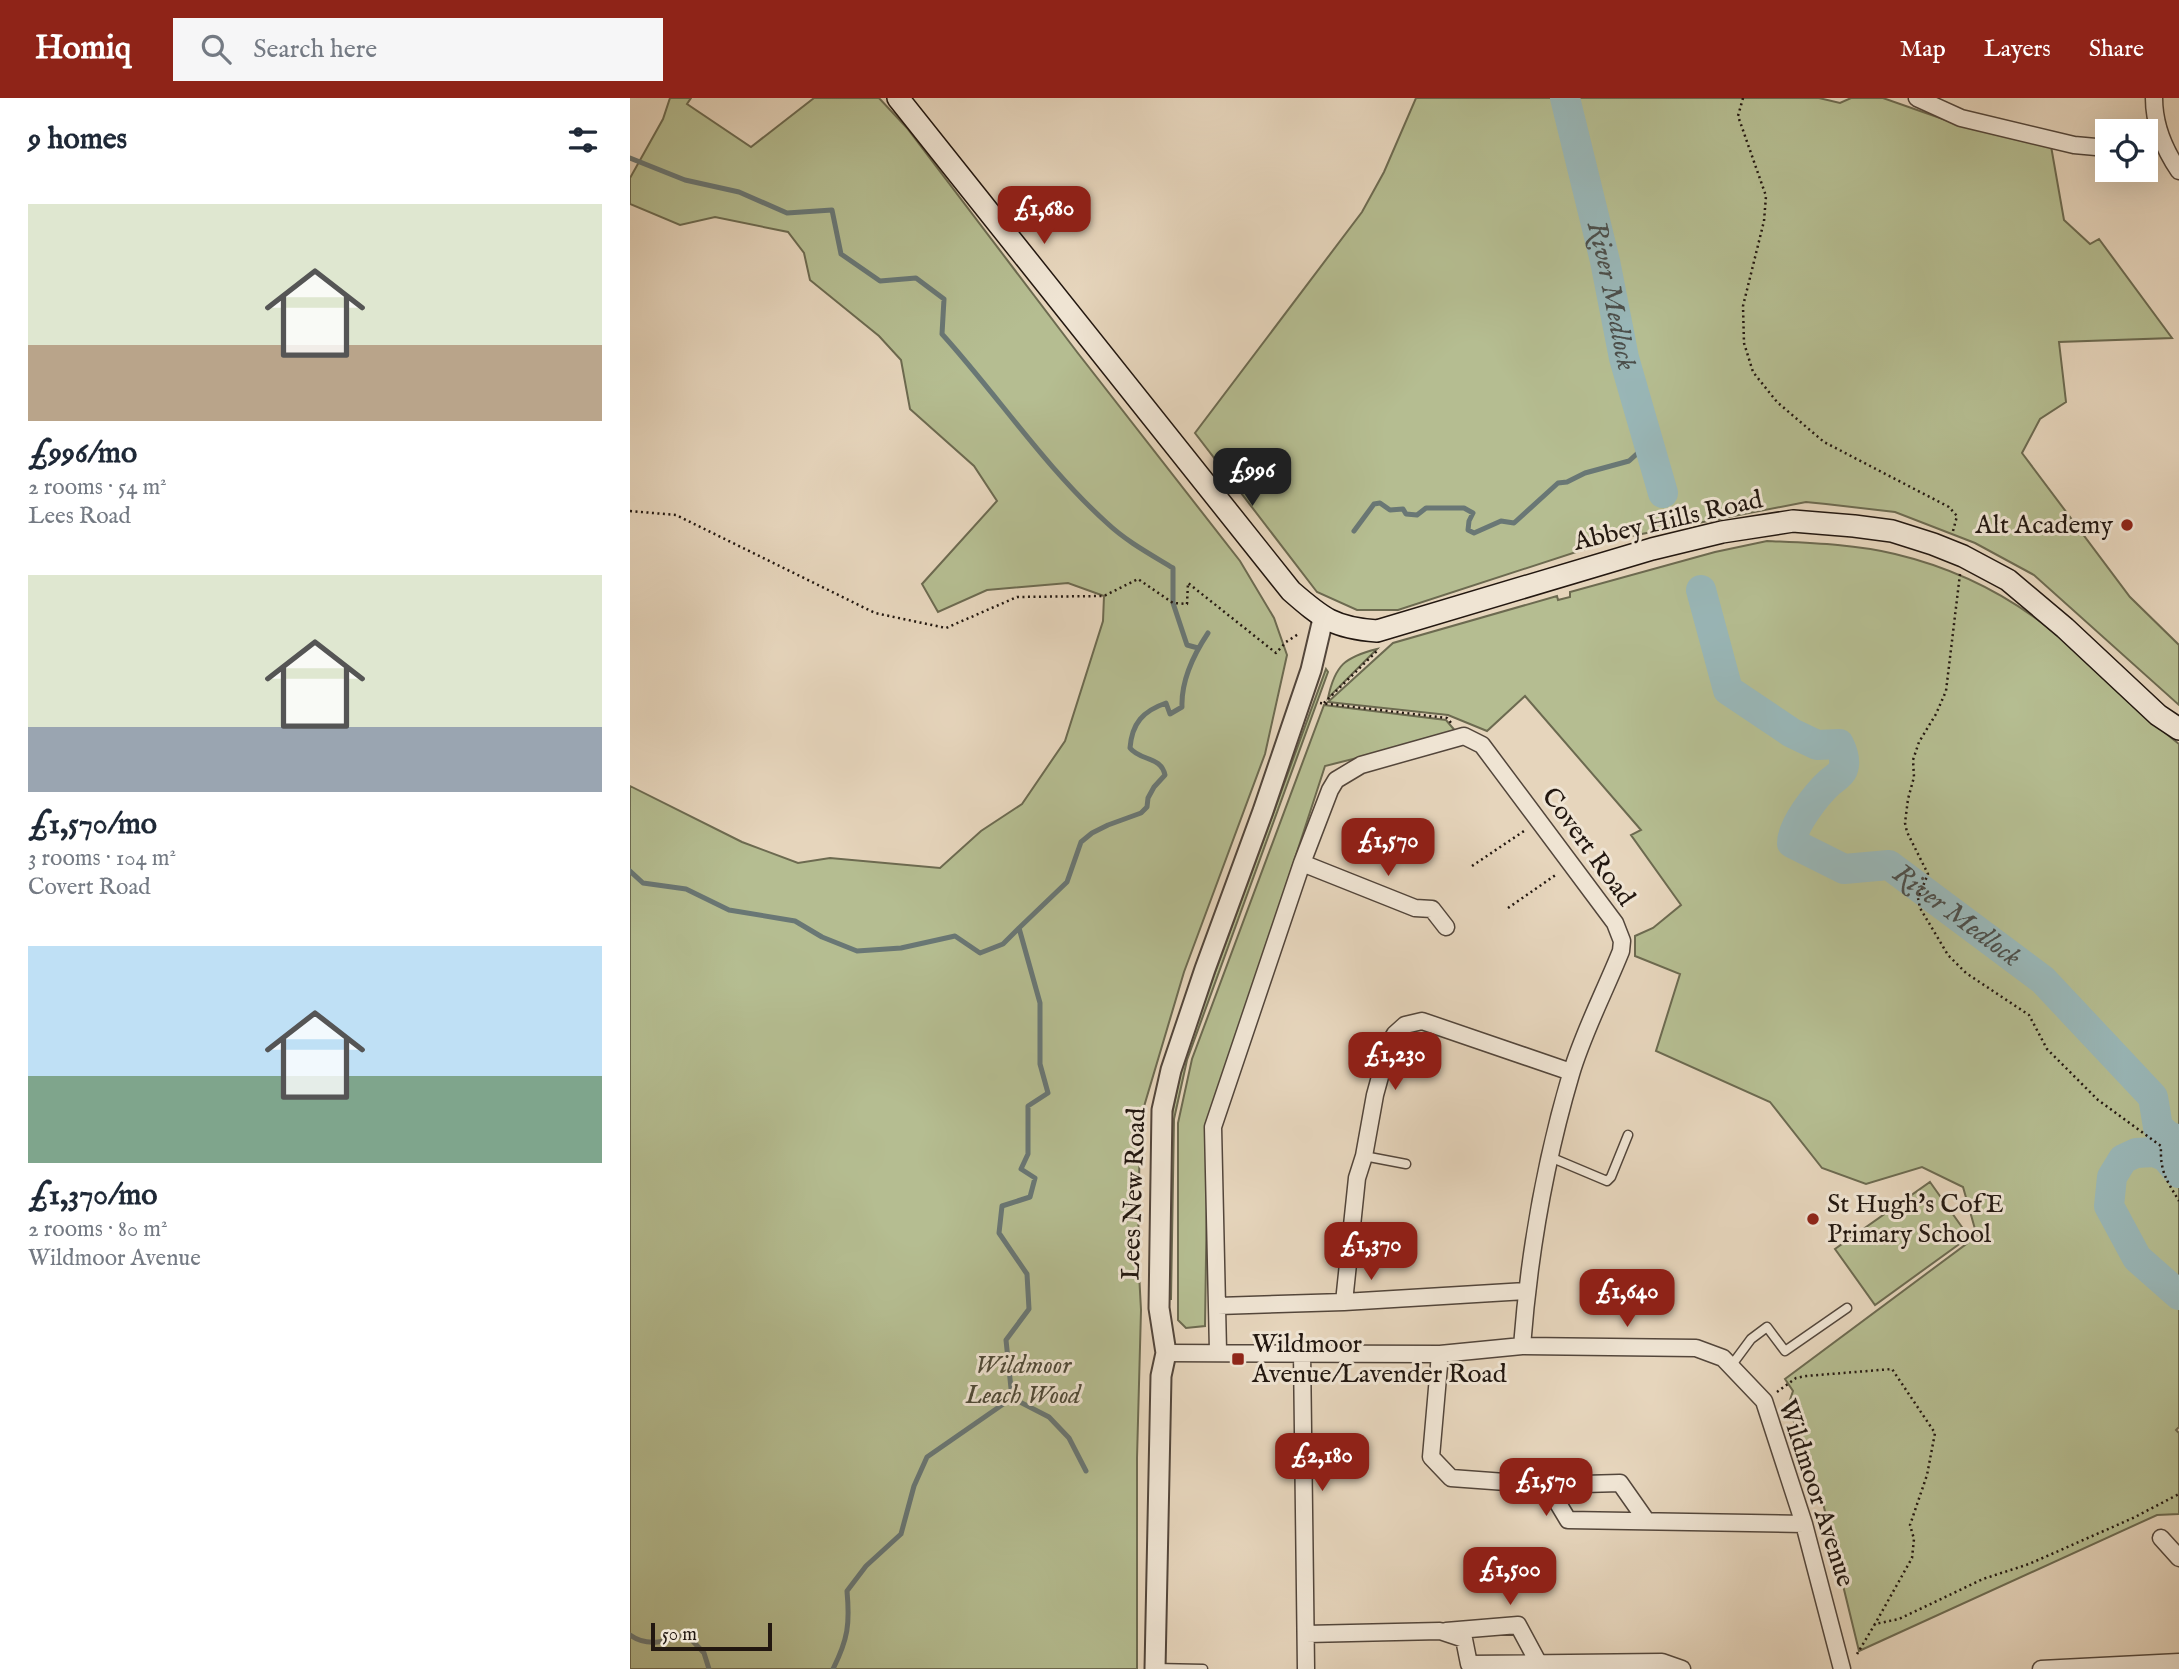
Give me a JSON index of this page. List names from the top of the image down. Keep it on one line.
{"streets":{"main road":["Abbey Hills Road"],"street":["Covert Road","Lees New Road","Wildmoor Avenue"]},"crossings":[["Abbey Hills Road","Lees New Road"],["Covert Road","Wildmoor Avenue"],["Lees New Road","Wildmoor Avenue"]],"water":["River Medlock"],"parks":["Wildmoor Leach Wood"],"places":{"other":["Alt Academy","St Hugh's CofE Primary School"],"transit":["Wildmoor Avenue/Lavender Road"]},"scale_bar":"50 m","page":{"header":"Homiq","search":"Search here","nav":["Map","Layers","Share"],"heading":"9 homes","list":[{"name":"£996/mo","note":"2 rooms · 54 m² · Lees Road"},{"name":"£1,570/mo","note":"3 rooms · 104 m² · Covert Road"},{"name":"£1,370/mo","note":"2 rooms · 80 m² · Wildmoor Avenue"}],"price":["£1,680","£996","£1,570","£1,230","£1,370","£1,640","£2,180","£1,570","£1,500"],"scale":"50 m"}}
